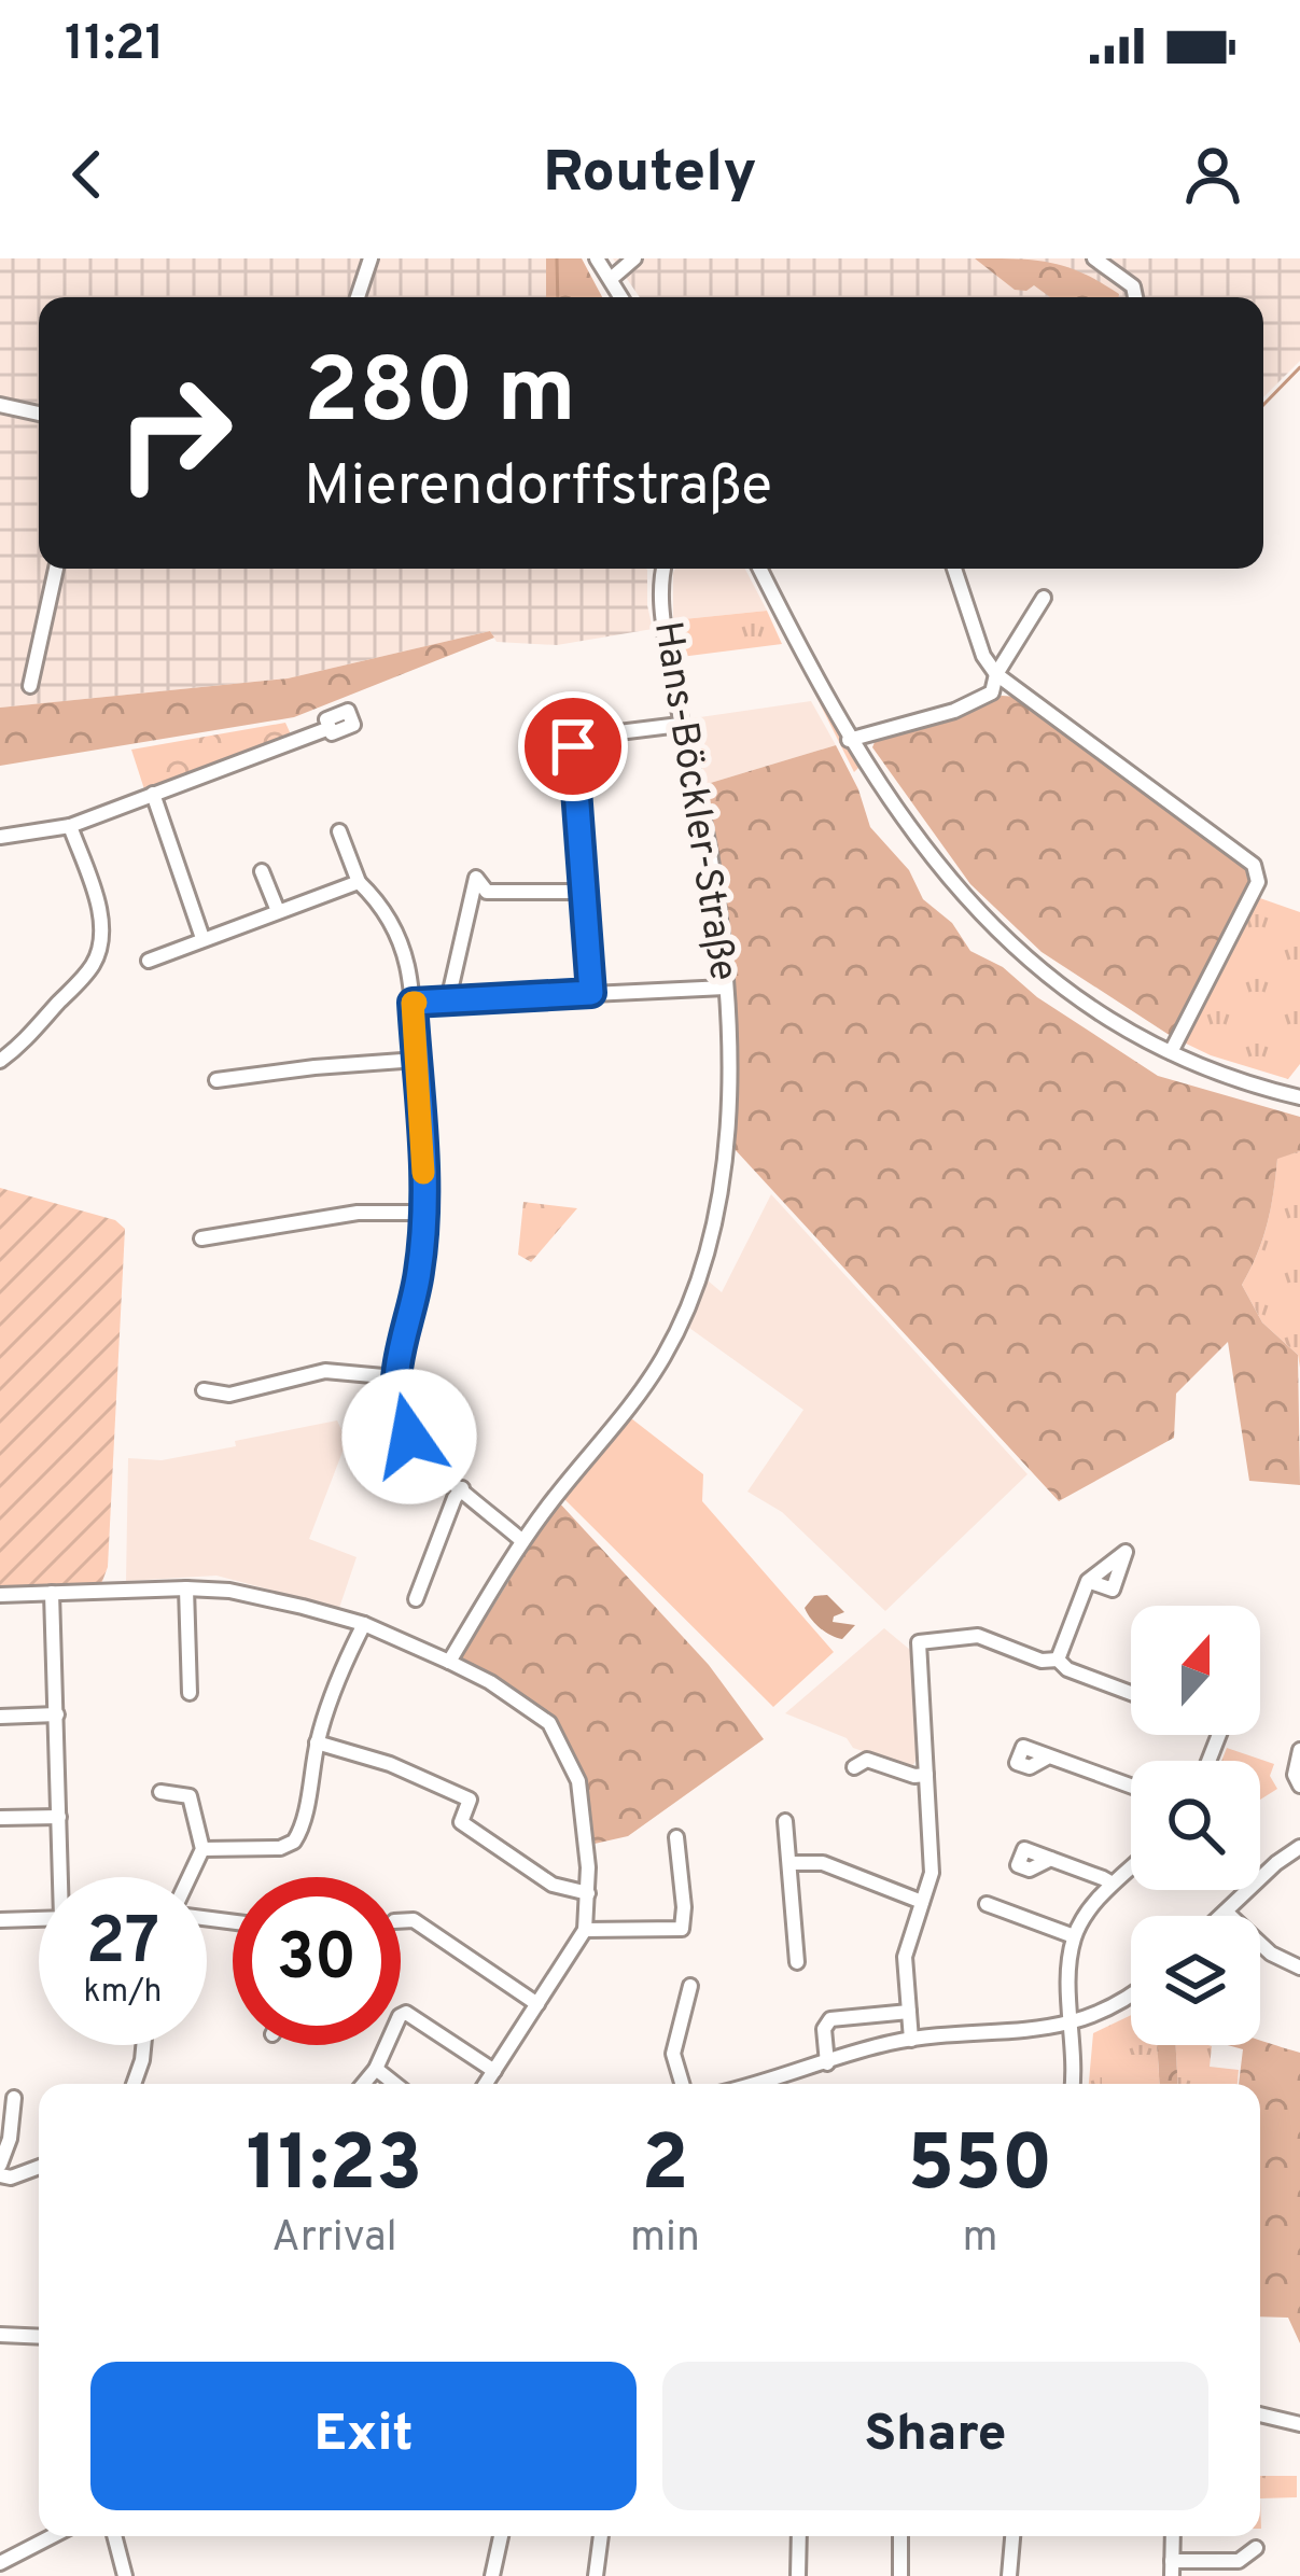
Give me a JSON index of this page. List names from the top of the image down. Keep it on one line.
{"streets":{"street":["Hans-Böckler-Straße"]},"north":"top","page":{"status":"11:21","header":"Routely","turn":["280 m","Mierendorffstraße"],"speed":"27 km/h","limit":"30","eta":["11:23","Arrival","2","min","550","m"],"buttons":["Exit","Share"]}}
